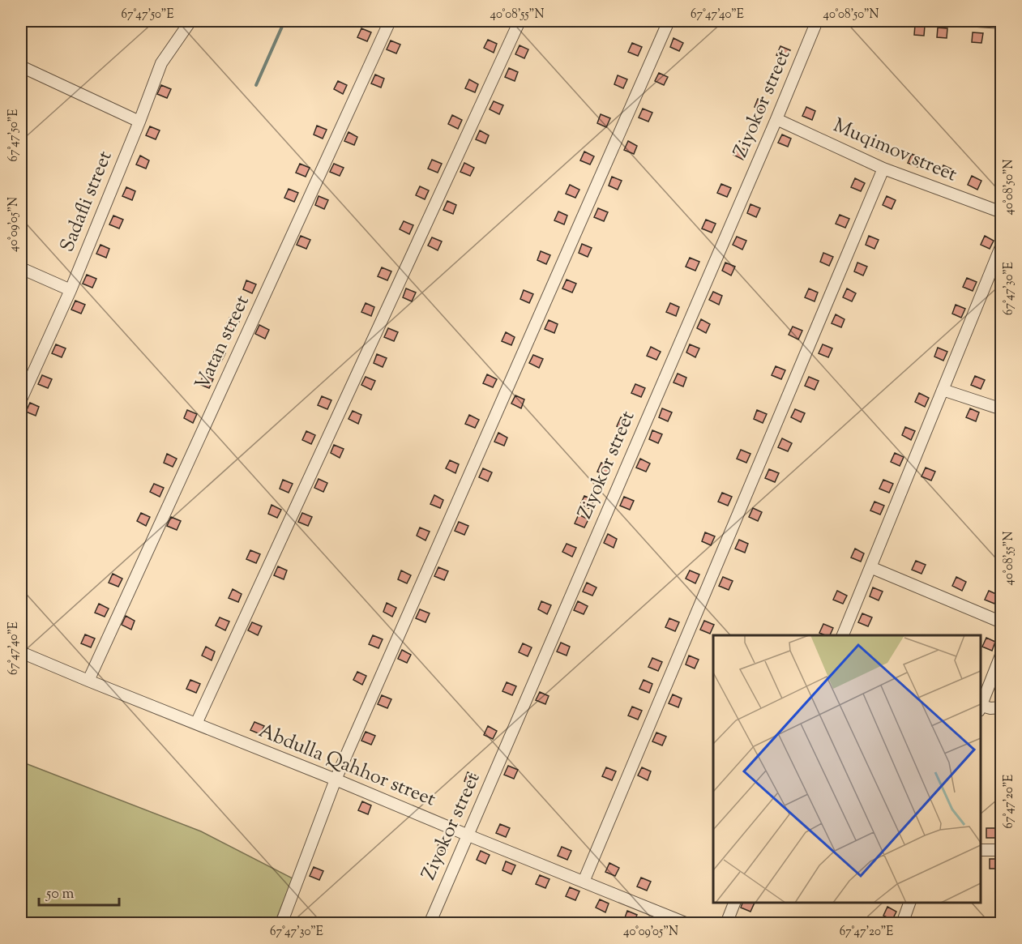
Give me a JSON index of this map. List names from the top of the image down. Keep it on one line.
{"streets":{"street":["Ziyokor street","Muqimov street","Sadafli street","Vatan street","Abdulla Qahhor street"]},"crossings":[["Ziyokor street","Muqimov street"],["Ziyokor street","Abdulla Qahhor street"],["Vatan street","Abdulla Qahhor street"]],"scale_bar":"50 m","coordinates":["67°47'50\"E","40°08'55\"N","67°47'40\"E","40°08'50\"N","40°09'05\"N","67°47'30\"E","67°47'20\"E"]}
